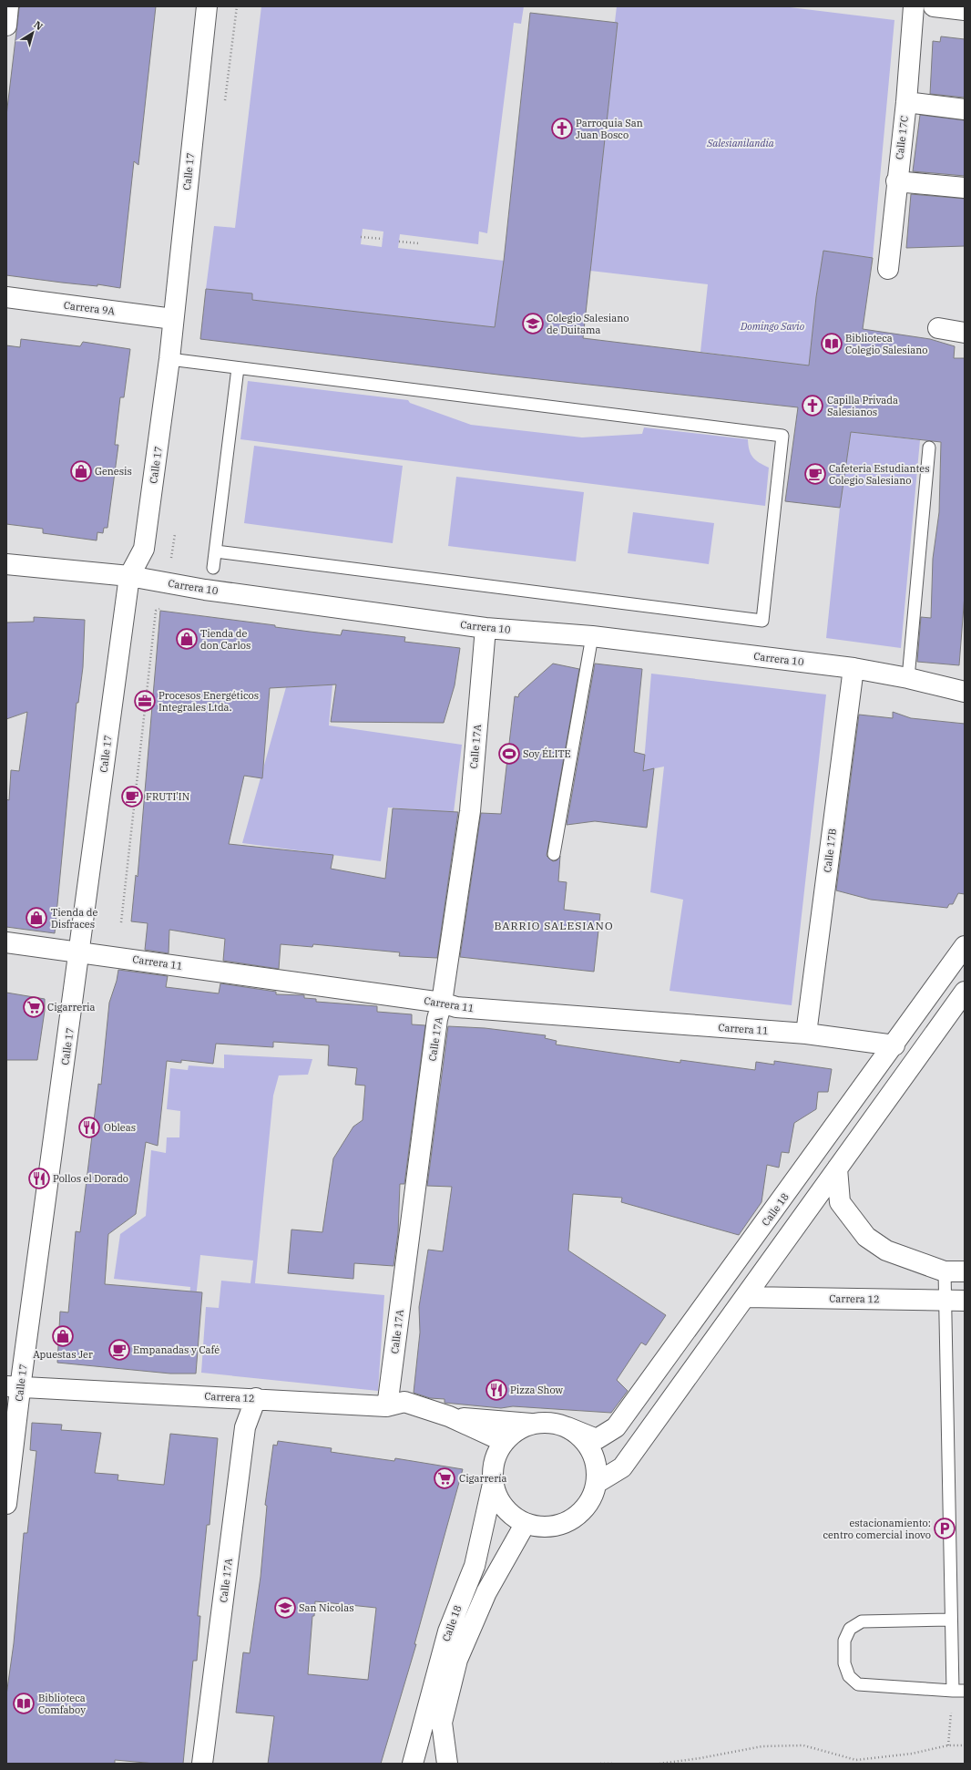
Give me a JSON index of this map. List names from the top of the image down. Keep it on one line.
{"streets":{"street":["Calle 17C","Calle 17","Carrera 9A","Carrera 10","Calle 17A","Calle 17B","Carrera 11","Calle 18","Carrera 12"]},"crossings":[["Calle 17","Carrera 9A"],["Calle 17","Carrera 10"],["Calle 17","Carrera 11"],["Calle 17","Carrera 12"],["Carrera 10","Calle 17A"],["Carrera 10","Calle 17B"],["Calle 17A","Carrera 11"],["Calle 17A","Carrera 12"],["Calle 17B","Carrera 11"],["Carrera 11","Calle 18"],["Calle 18","Carrera 12"]],"districts":["BARRIO SALESIANO"],"parks":["Salesianilandia","Domingo Savio"],"places":{"church":["Parroquia San Juan Bosco","Capilla Privada Salesianos"],"school or university":["Colegio Salesiano de Duitama","San Nicolas"],"library":["Biblioteca Colegio Salesiano","Biblioteca Comfaboy"],"shop":["Genesis","Tienda de don Carlos","Tienda de Disfraces","Apuestas Jer"],"cafe":["Cafeteria Estudiantes Colegio Salesiano","FRUTI'IN","Empanadas y Café"],"office":["Procesos Energéticos Integrales Ltda."],"sports":["Soy ÉLITE"],"supermarket":["Cigarreria","Cigarrería"],"restaurant":["Obleas","Pollos el Dorado","Pizza Show"],"parking":["estacionamiento: centro comercial inovo"]},"north":"top right"}
